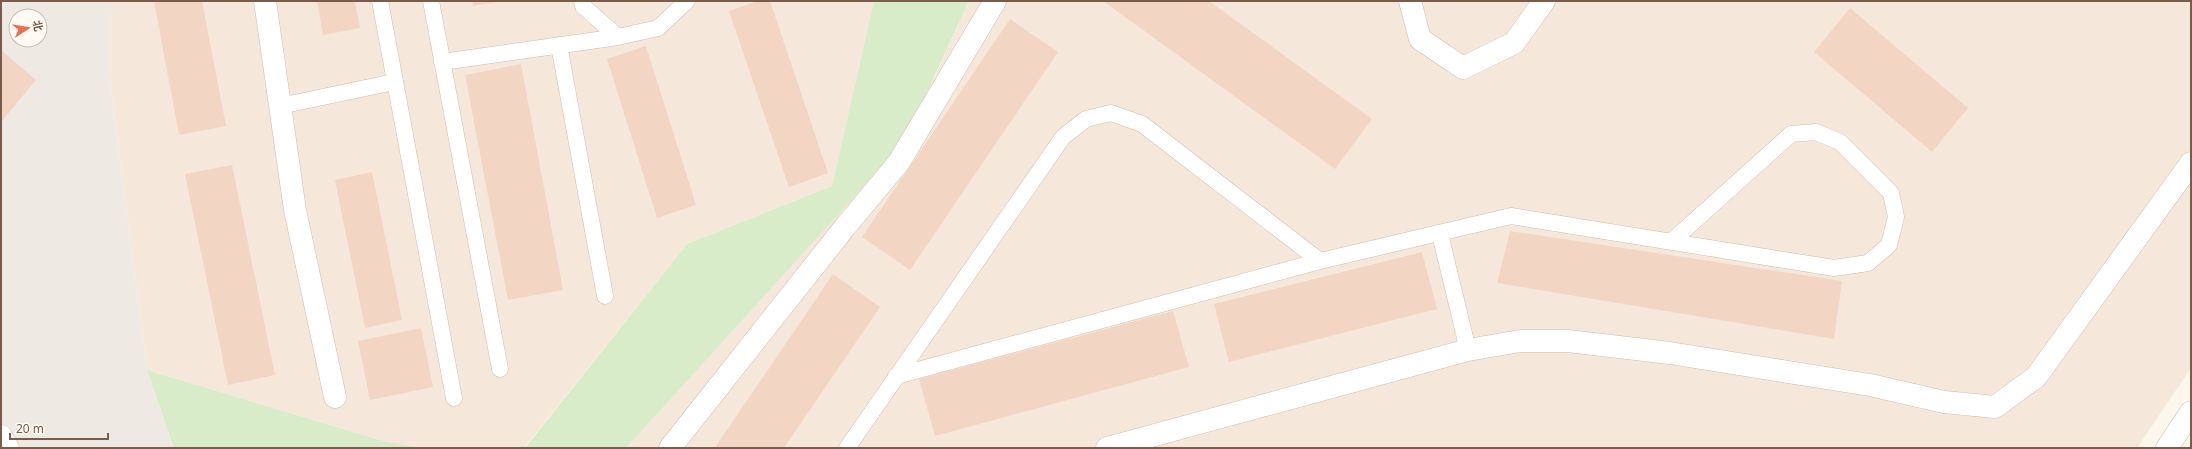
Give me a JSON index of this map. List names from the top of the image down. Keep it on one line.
{"scale_bar":"20 m","north":"right"}
